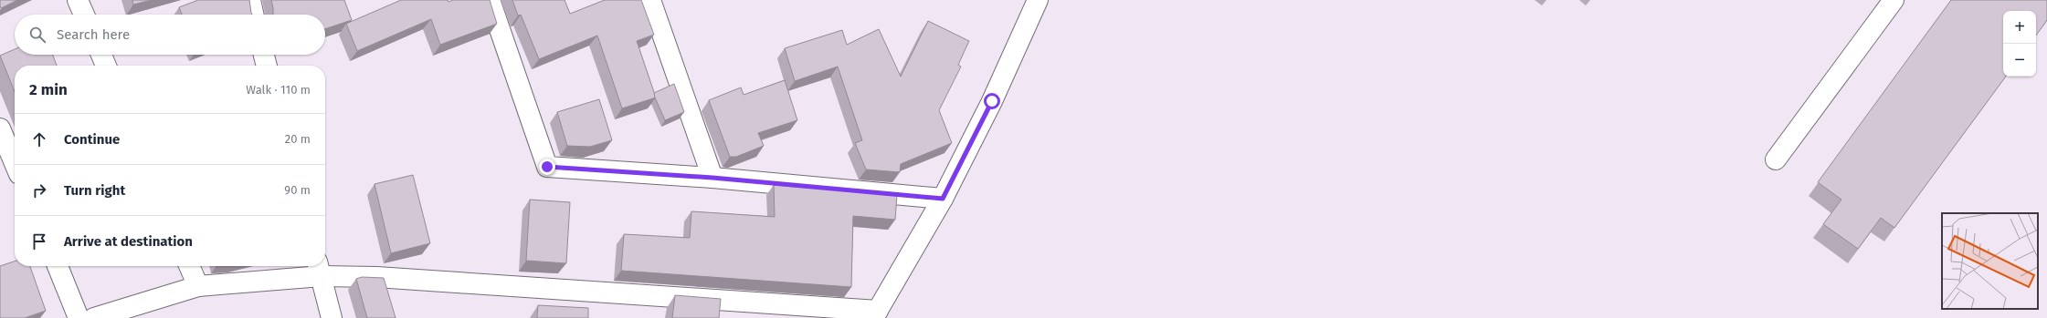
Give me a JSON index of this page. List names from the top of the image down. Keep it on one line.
{"page":{"map_buttons":["+","−"],"search":"Search here","heading":["2 min","Walk · 110 m"],"list":[["Continue","20 m"],["Turn right","90 m"],"Arrive at destination"]}}
